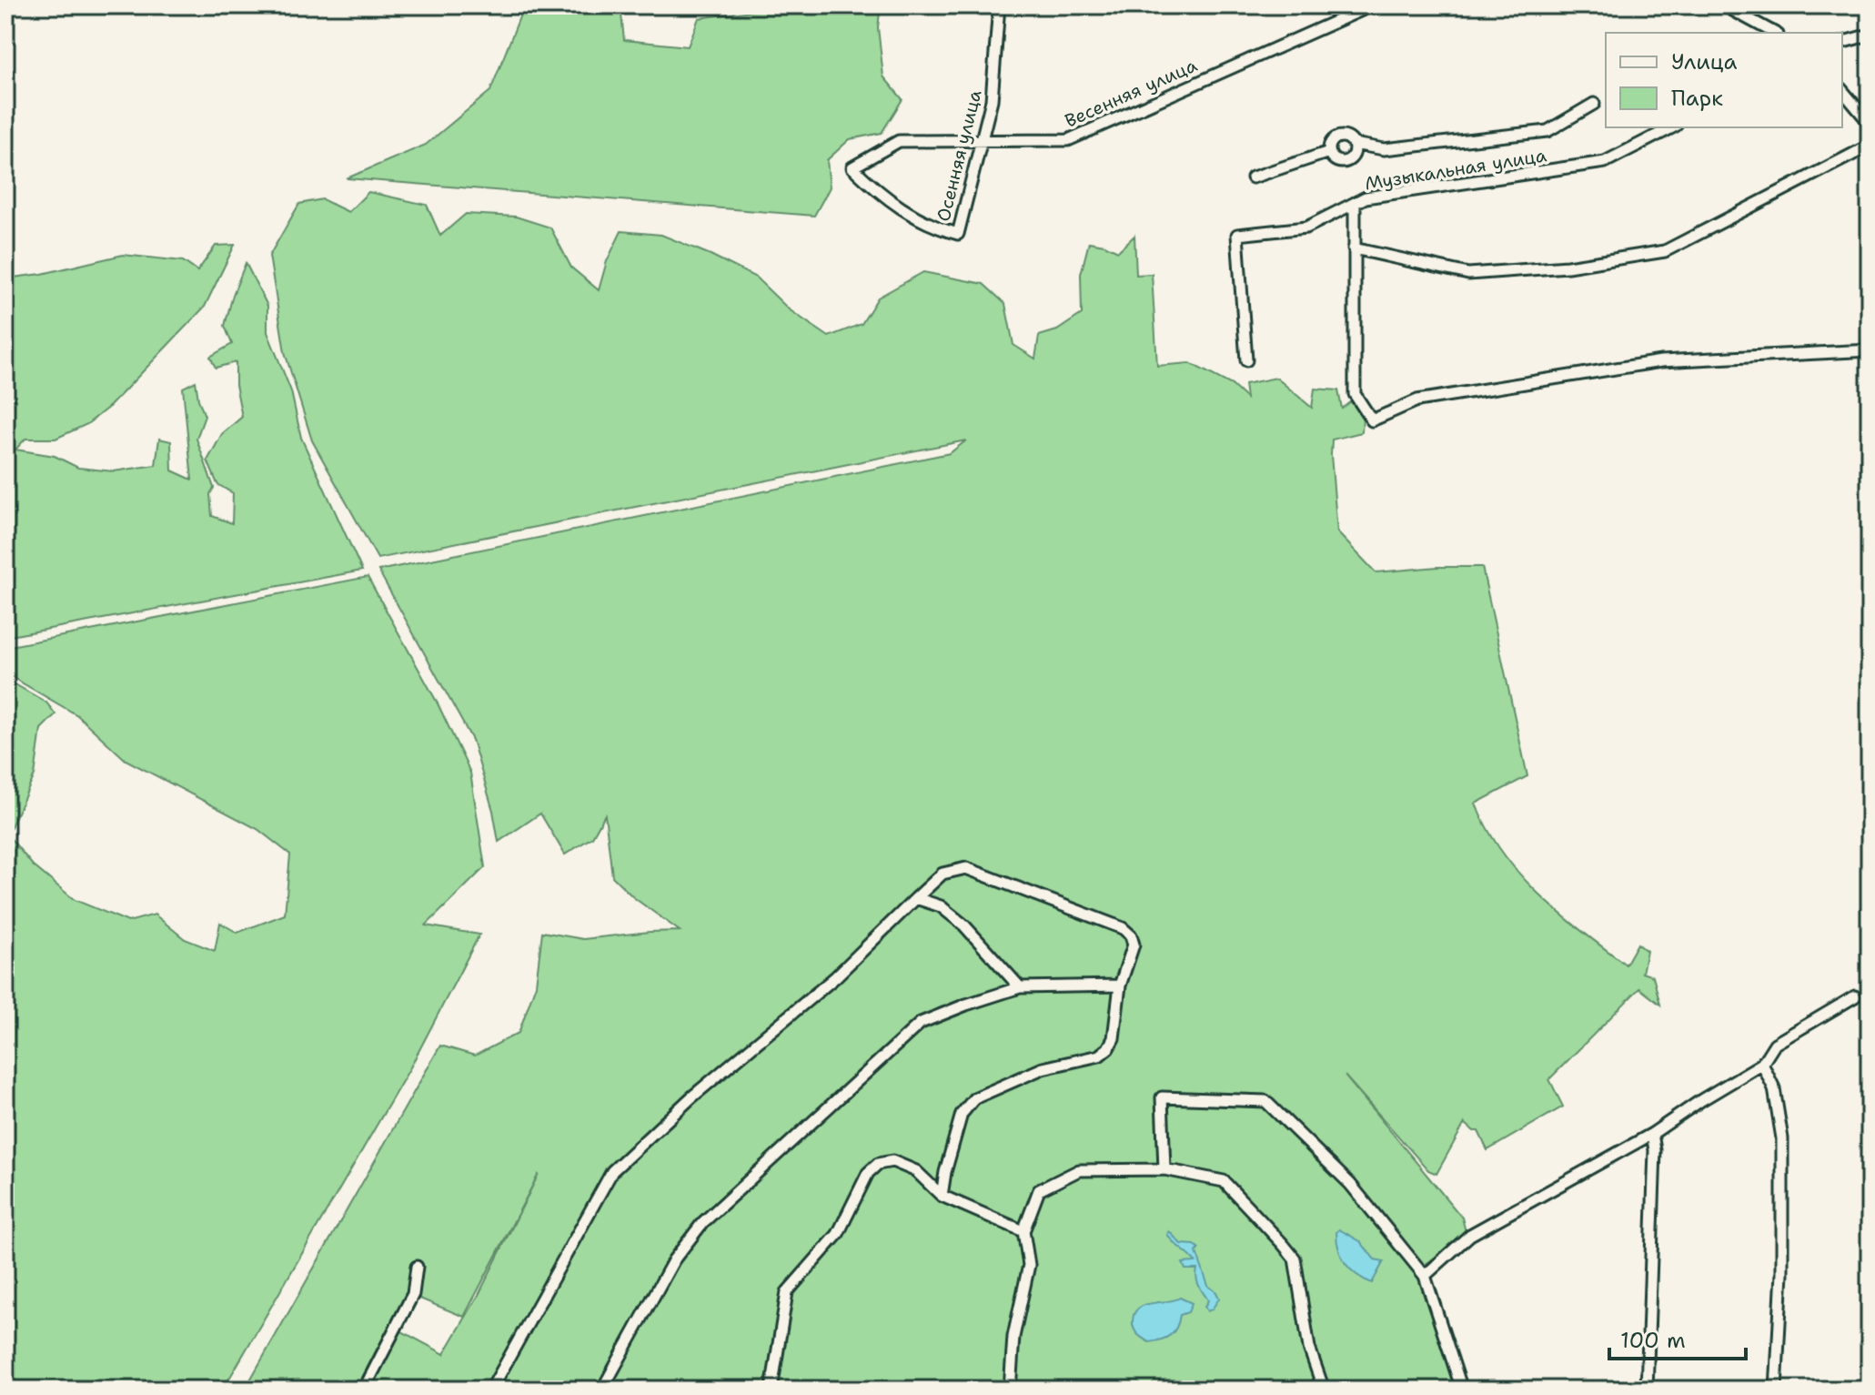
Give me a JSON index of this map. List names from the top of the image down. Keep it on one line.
{"streets":{"street":["Весенняя улица","Осенняя улица","Музыкальная улица"]},"crossings":[["Весенняя улица","Осенняя улица"]],"legend":["Улица","Парк"],"scale_bar":"100 m"}
